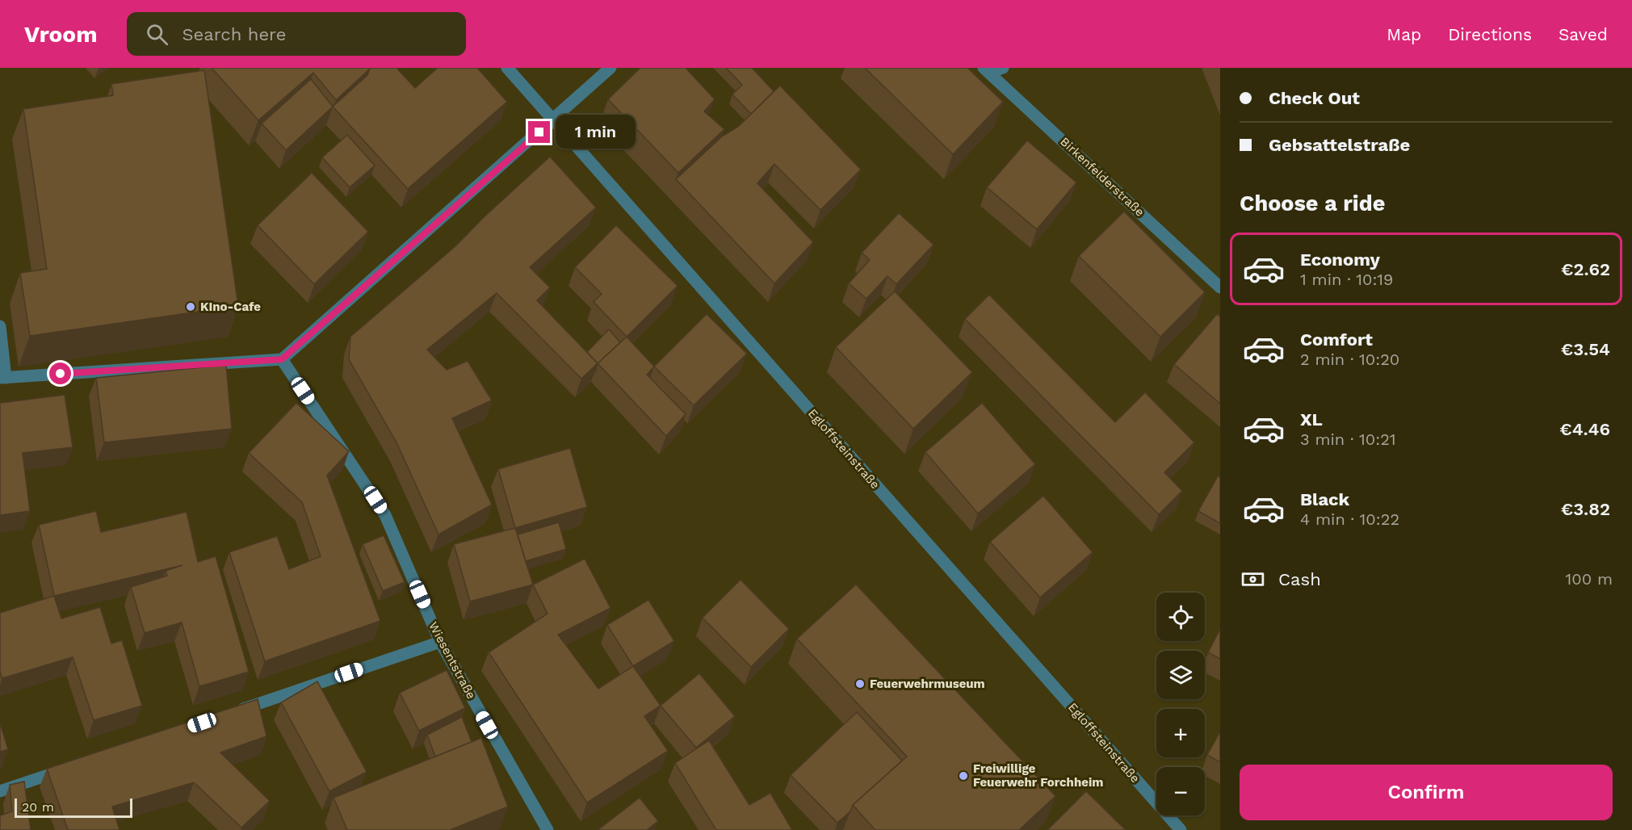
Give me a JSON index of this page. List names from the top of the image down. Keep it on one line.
{"streets":{"street":["Birkenfelderstraße","Egloffsteinstraße","Wiesentstraße"]},"places":["KIno-Cafe","Feuerwehrmuseum","Freiwillige Feuerwehr Forchheim"],"scale_bar":"20 m","page":{"header":"Vroom","search":"Search here","nav":["Map","Directions","Saved"],"banner":["Check Out","Gebsattelstraße"],"bubble":"1 min","heading":"Choose a ride","list":[{"name":"Economy","note":"1 min · 10:19","value":"€2.62"},{"name":"Comfort","note":"2 min · 10:20","value":"€3.54"},{"name":"XL","note":"3 min · 10:21","value":"€4.46"},{"name":"Black","note":"4 min · 10:22","value":"€3.82"}],"pay":["Cash","100 m"],"map_buttons":["+","−"],"buttons":"Confirm","scale":"20 m"}}
